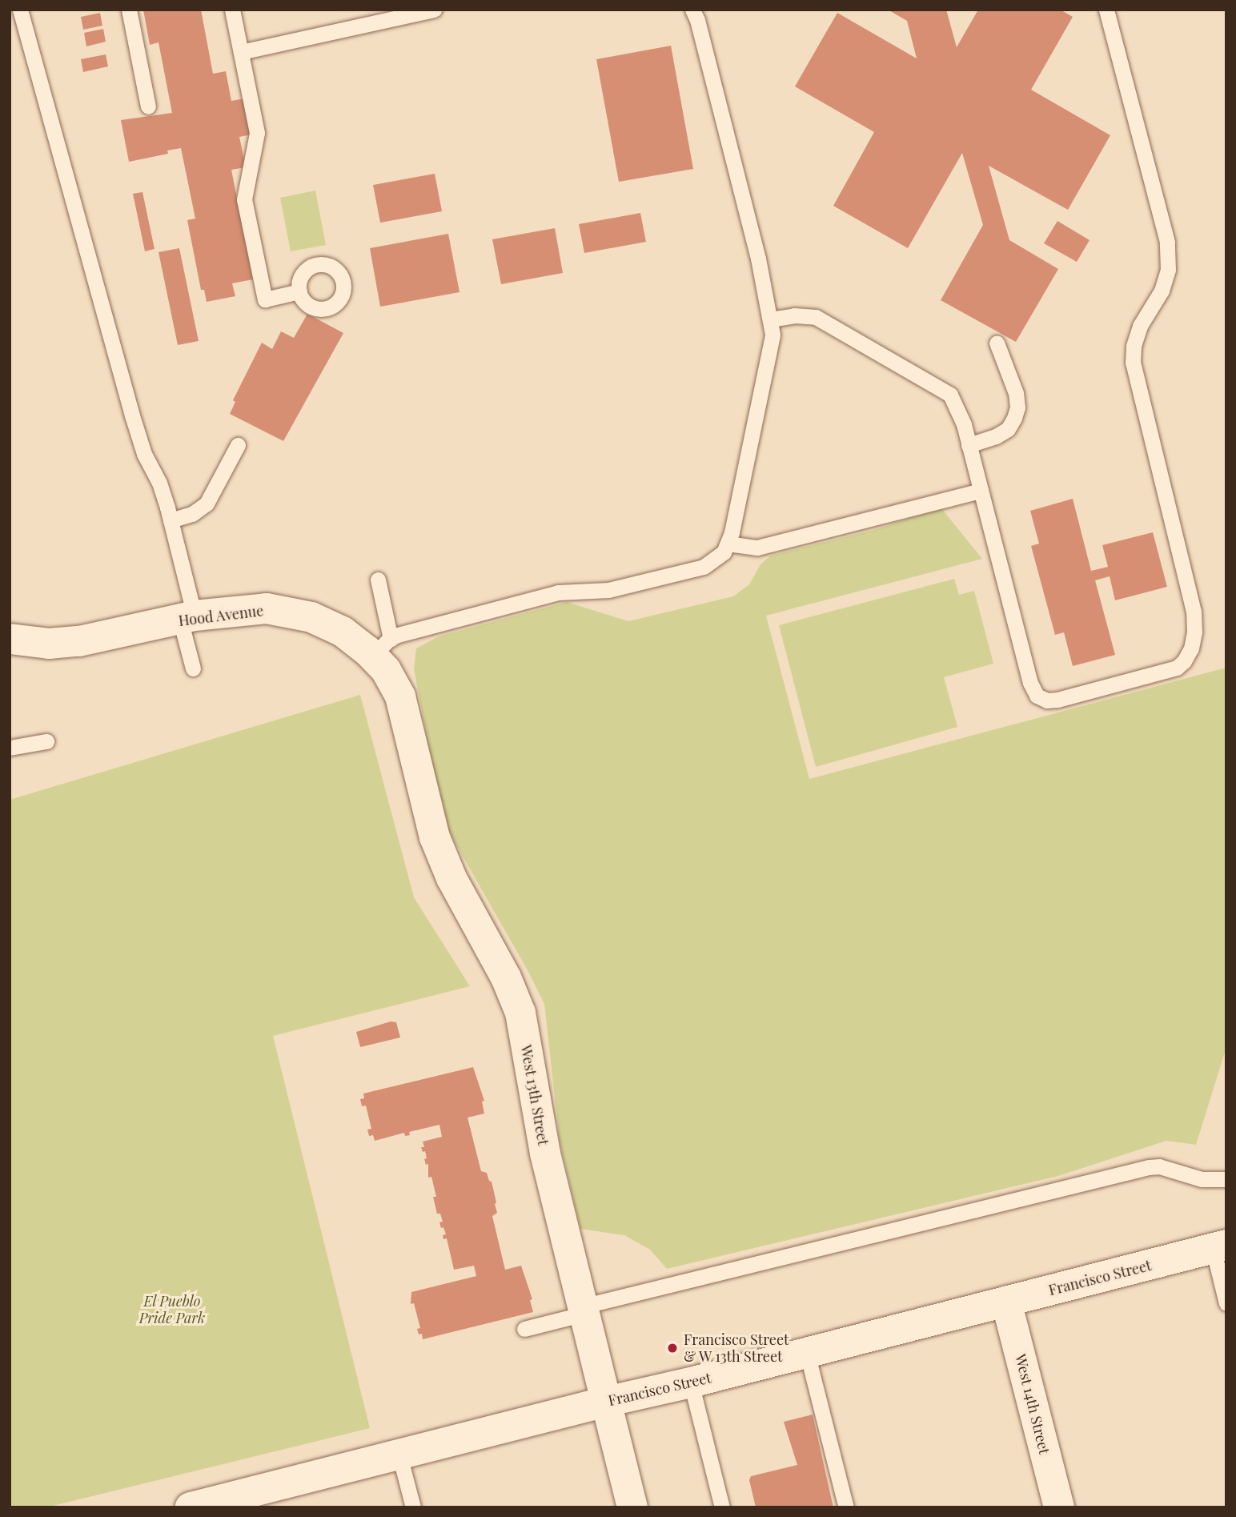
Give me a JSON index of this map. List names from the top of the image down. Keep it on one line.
{"streets":{"street":["Hood Avenue","West 13th Street","Francisco Street","West 14th Street"]},"crossings":[["Hood Avenue","West 13th Street"],["West 13th Street","Francisco Street"],["Francisco Street","West 14th Street"]],"parks":["El Pueblo Pride Park"],"places":["Francisco Street & W 13th Street"]}
